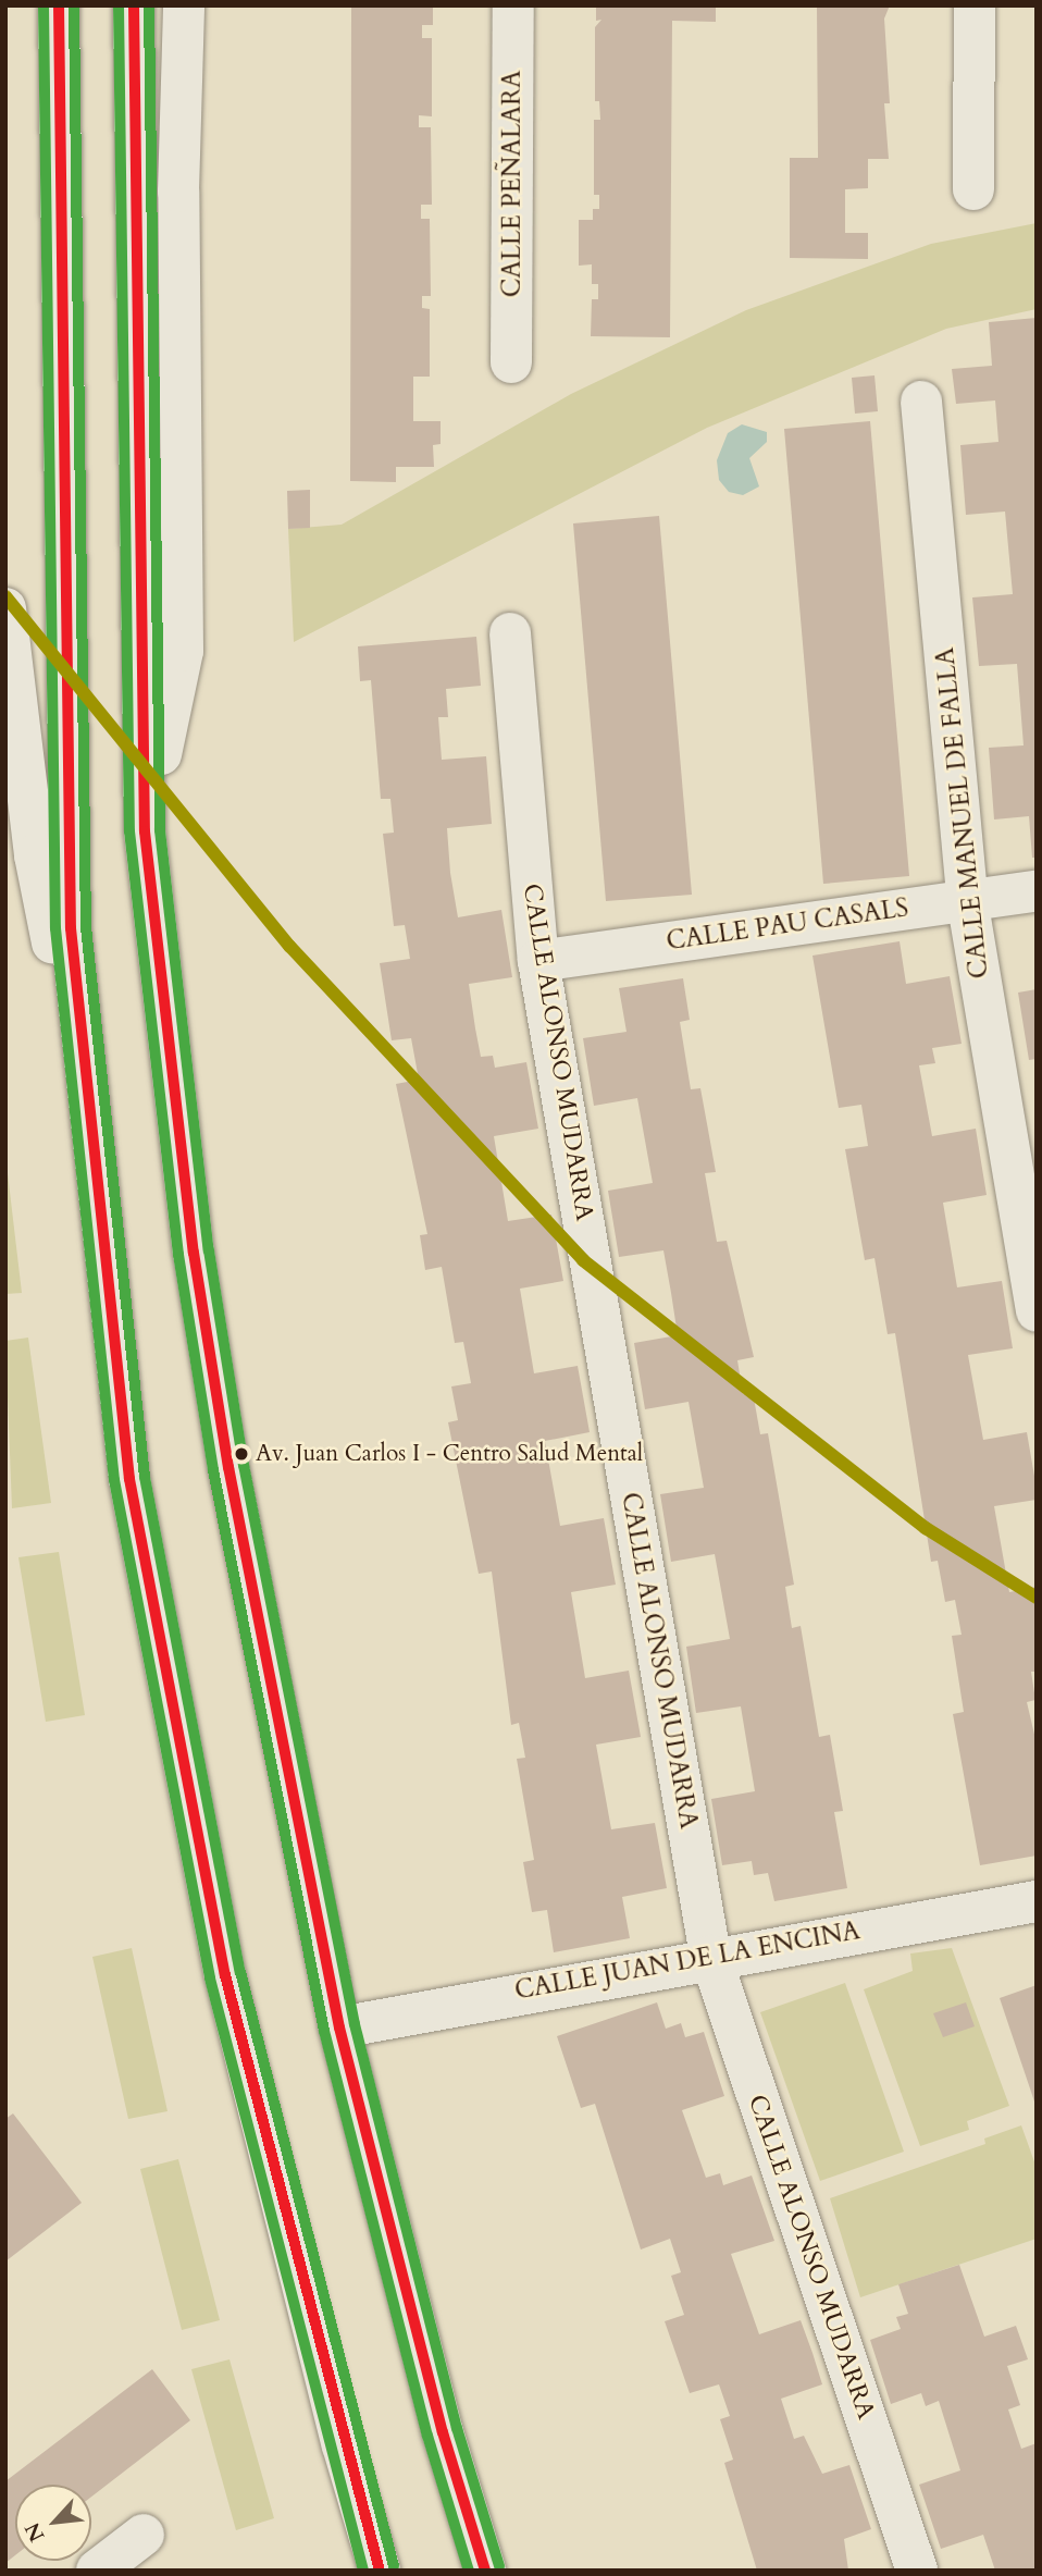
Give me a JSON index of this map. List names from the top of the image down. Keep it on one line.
{"streets":{"main road":["CALLE PEÑALARA","CALLE MANUEL DE FALLA","CALLE PAU CASALS","CALLE ALONSO MUDARRA","CALLE JUAN DE LA ENCINA"]},"crossings":[["CALLE MANUEL DE FALLA","CALLE PAU CASALS"],["CALLE PAU CASALS","CALLE ALONSO MUDARRA"],["CALLE ALONSO MUDARRA","CALLE JUAN DE LA ENCINA"]],"places":["Av. Juan Carlos I - Centro Salud Mental"],"north":"bottom left"}
